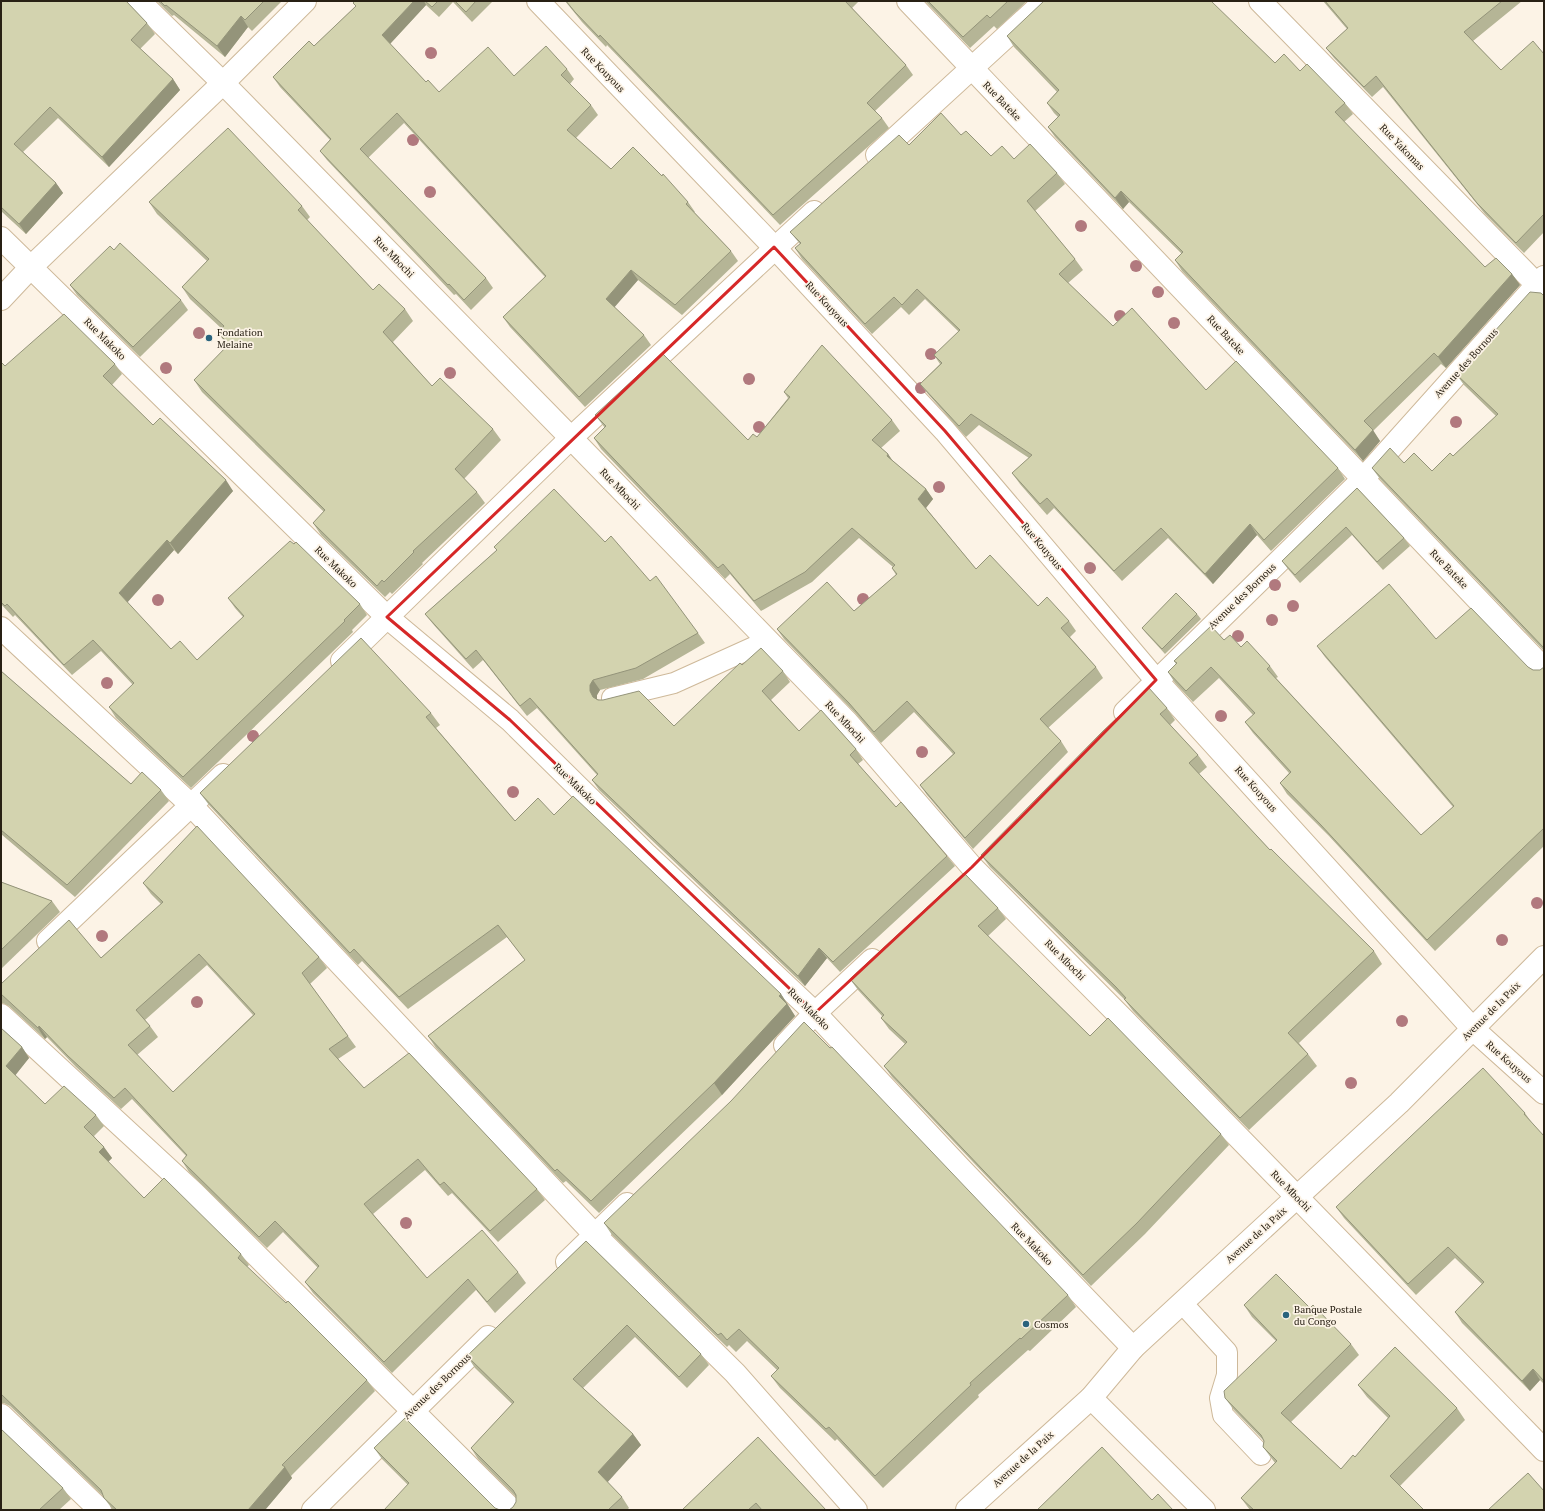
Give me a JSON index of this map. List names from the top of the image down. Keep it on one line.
{"streets":{"street":["Rue Kouyous","Rue Bateke","Rue Yakomas","Rue Mbochi","Rue Makoko","Avenue des Bornous","Avenue de la Paix"]},"crossings":[["Rue Kouyous","Avenue des Bornous"],["Rue Kouyous","Avenue de la Paix"],["Rue Bateke","Avenue des Bornous"],["Rue Yakomas","Avenue des Bornous"],["Rue Mbochi","Avenue de la Paix"],["Rue Makoko","Avenue de la Paix"]],"places":["Fondation Melaine","Banque Postale du Congo","Cosmos"]}
